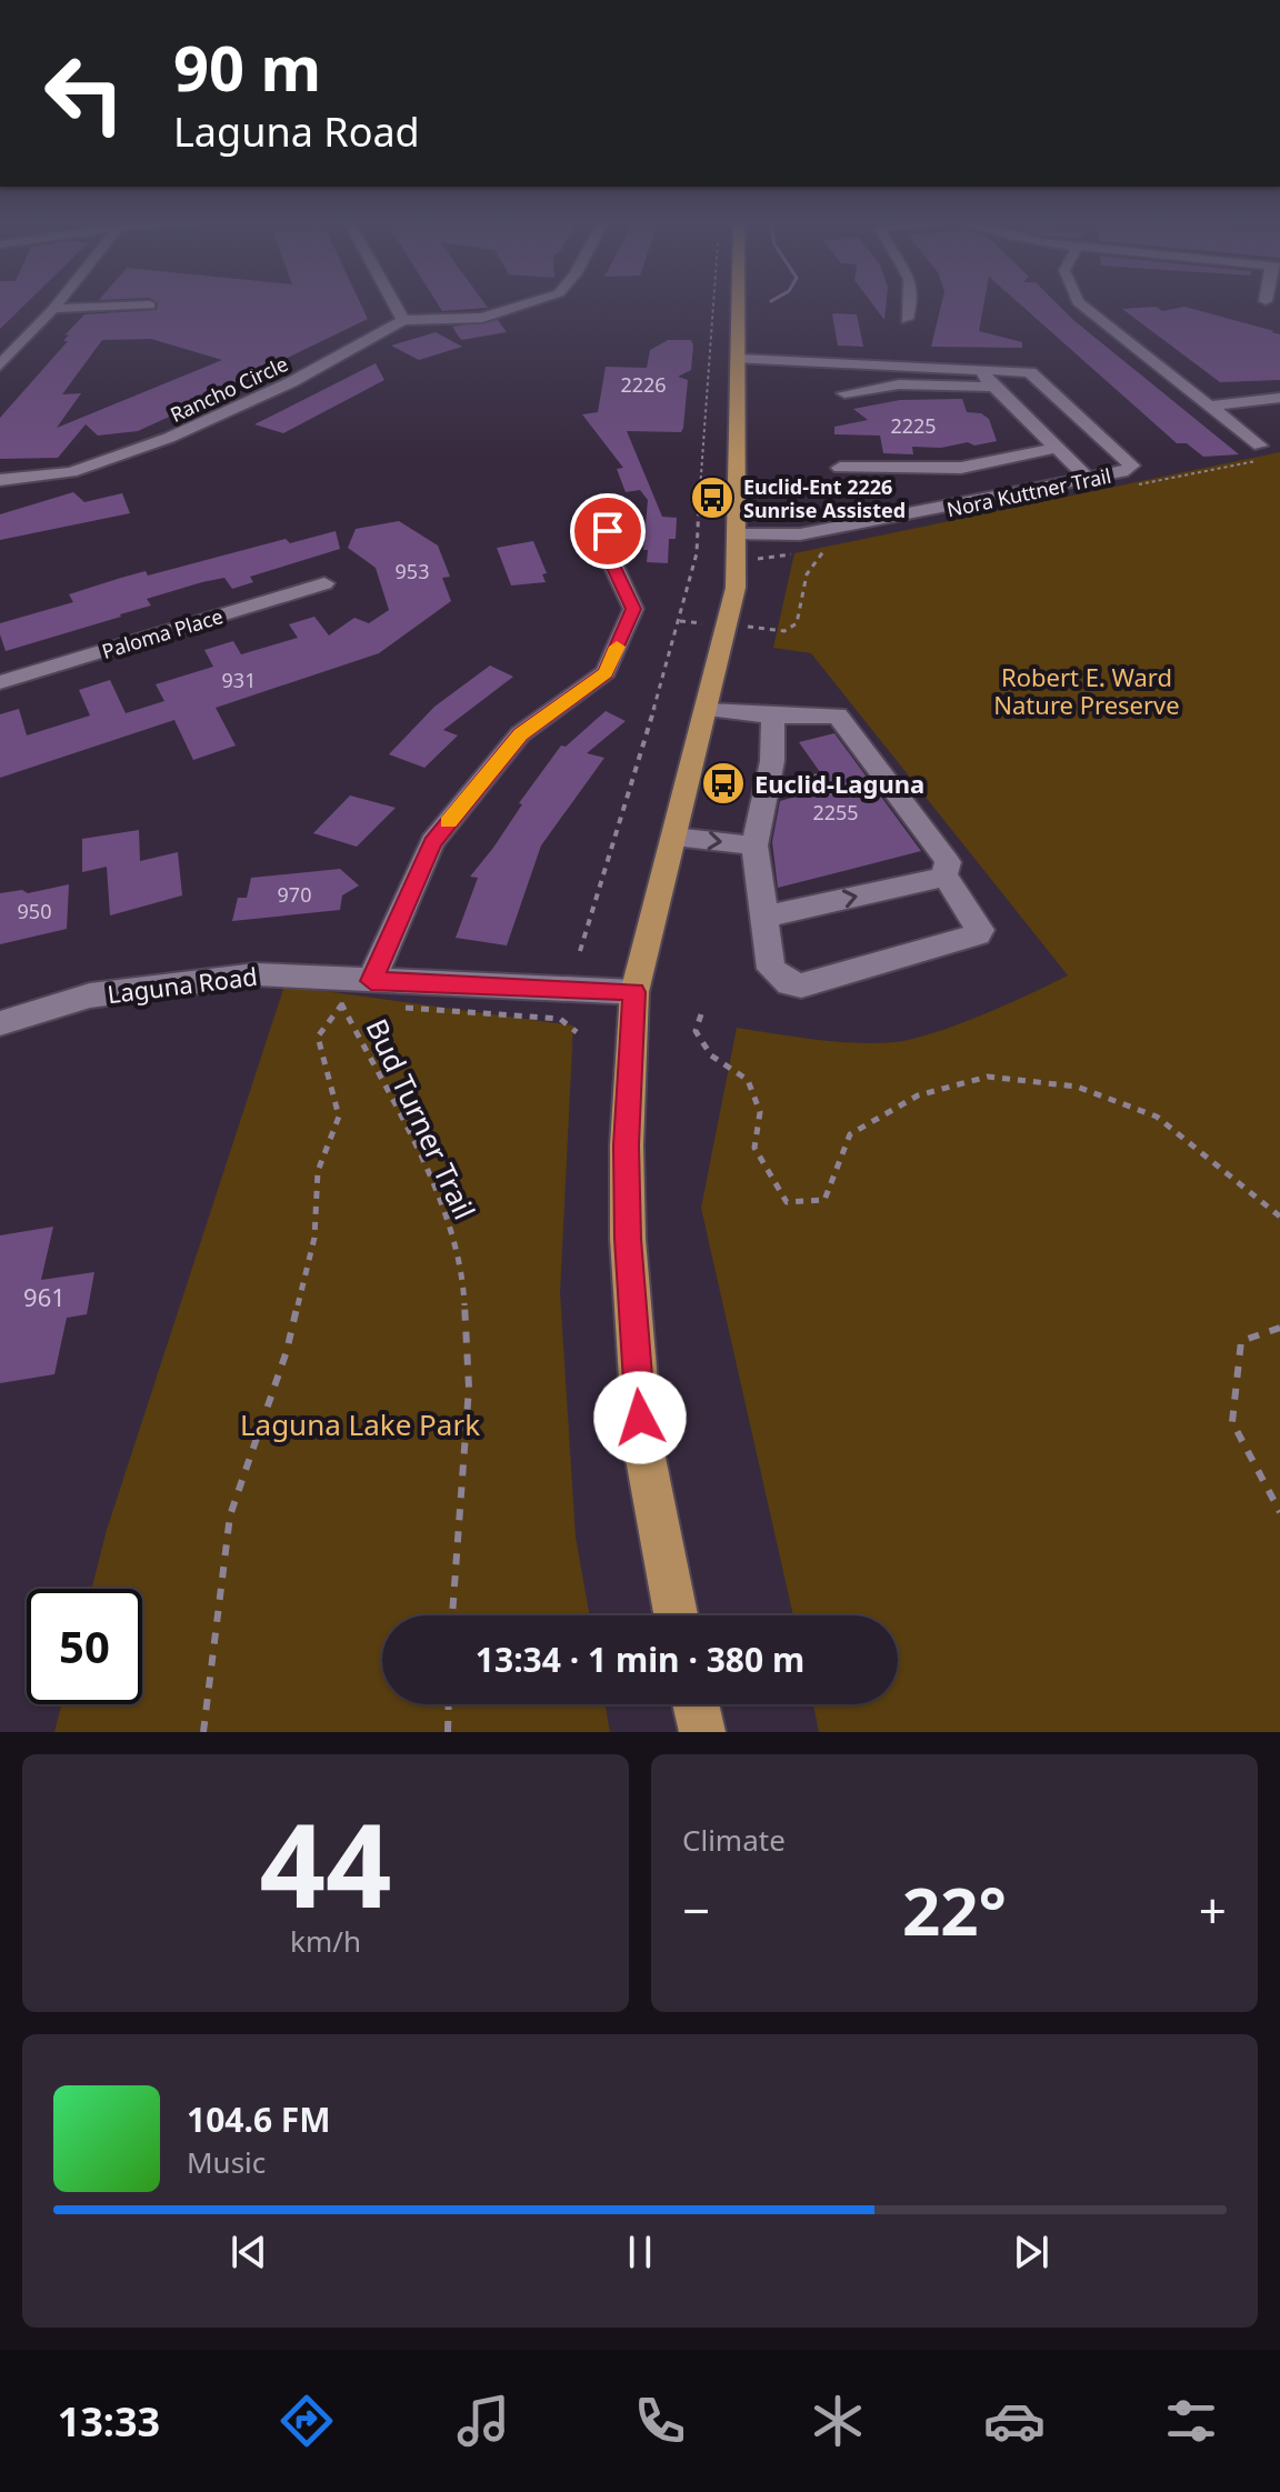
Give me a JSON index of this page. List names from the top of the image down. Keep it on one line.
{"streets":{"street":["Rancho Circle","Paloma Place","Laguna Road"],"path":["Nora Kuttner Trail","Bud Turner Trail"]},"crossings":[["Laguna Road","Bud Turner Trail"]],"parks":["Robert E. Ward Nature Preserve","Laguna Lake Park"],"places":{"bus stop":["Euclid-Ent 2226 Sunrise Assisted","Euclid-Laguna"]},"house_numbers":["2226","2225","953","931","2255","970","950","961"],"page":{"turn":["90 m","Laguna Road"],"limit":"50","trip":"13:34 · 1 min · 380 m","tile":[["44","km/h"],"Climate"],"heat":["−","22°","+"],"song":["104.6 FM","Music"],"tabs":"13:33"}}
